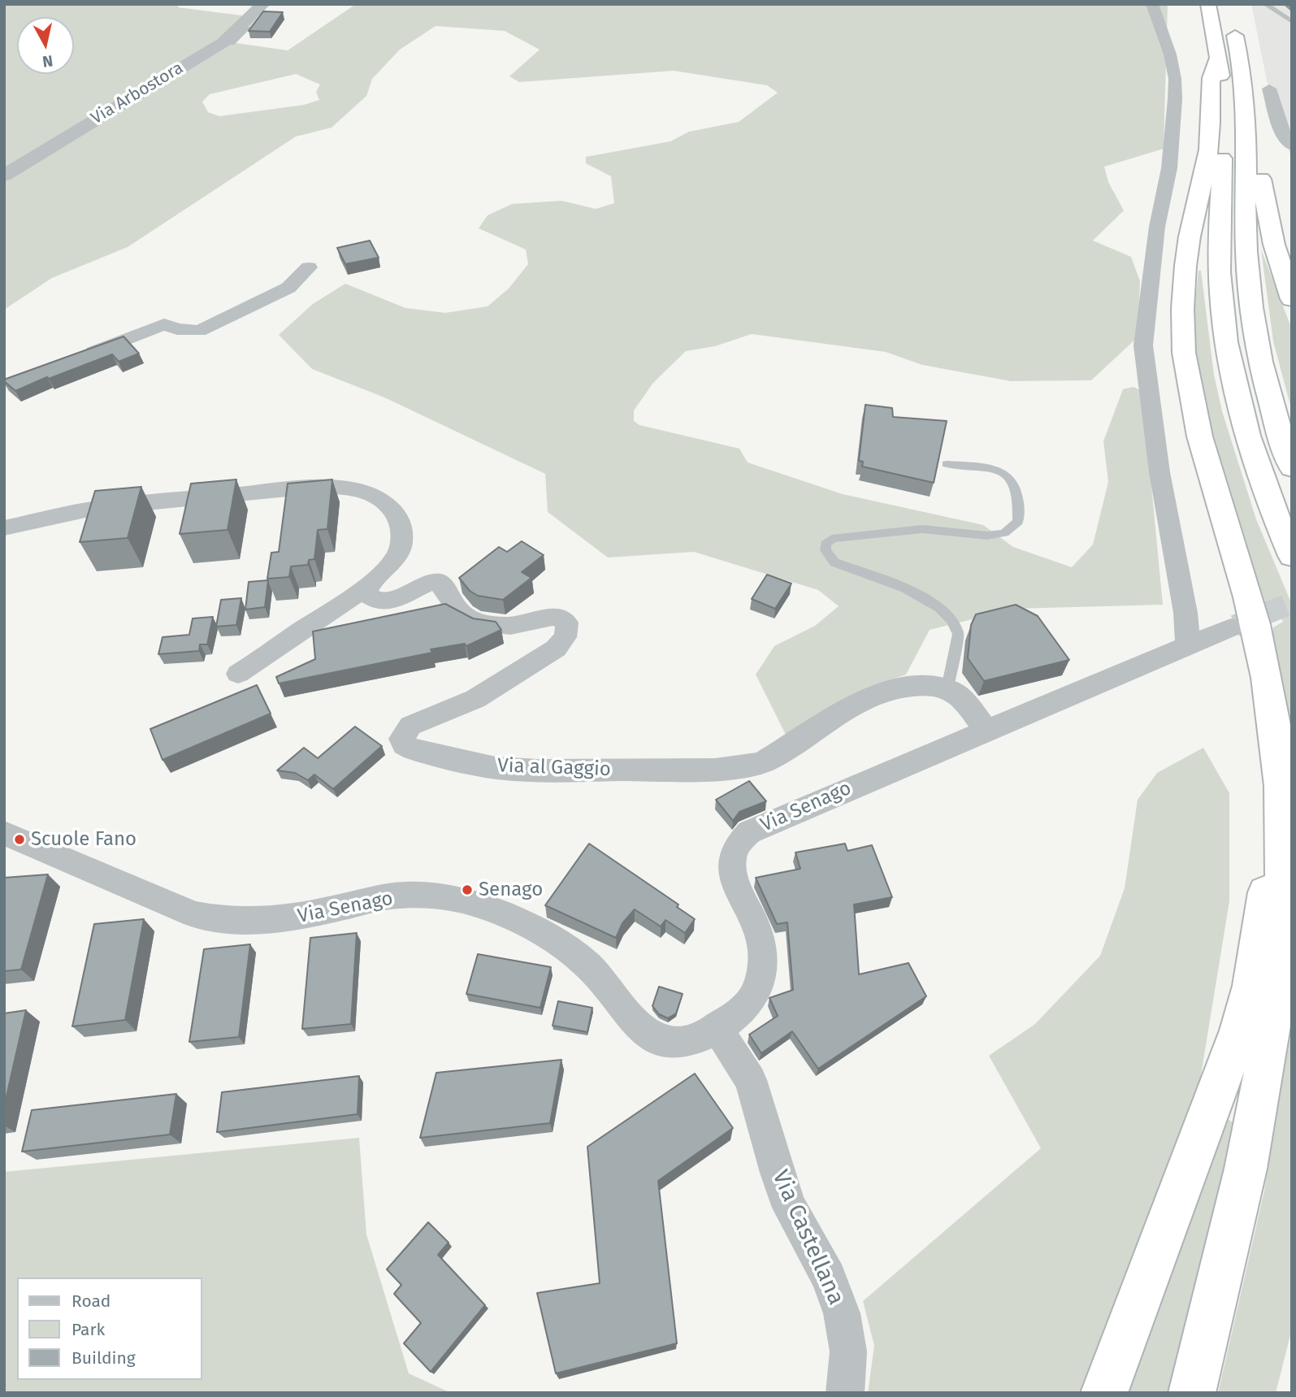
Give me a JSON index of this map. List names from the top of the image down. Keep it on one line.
{"streets":{"street":["Via Arbostora","Via al Gaggio","Via Senago","Via Castellana"]},"crossings":[["Via Senago","Via Castellana"]],"places":["Scuole Fano","Senago"],"legend":["Road","Park","Building"],"north":"bottom"}
